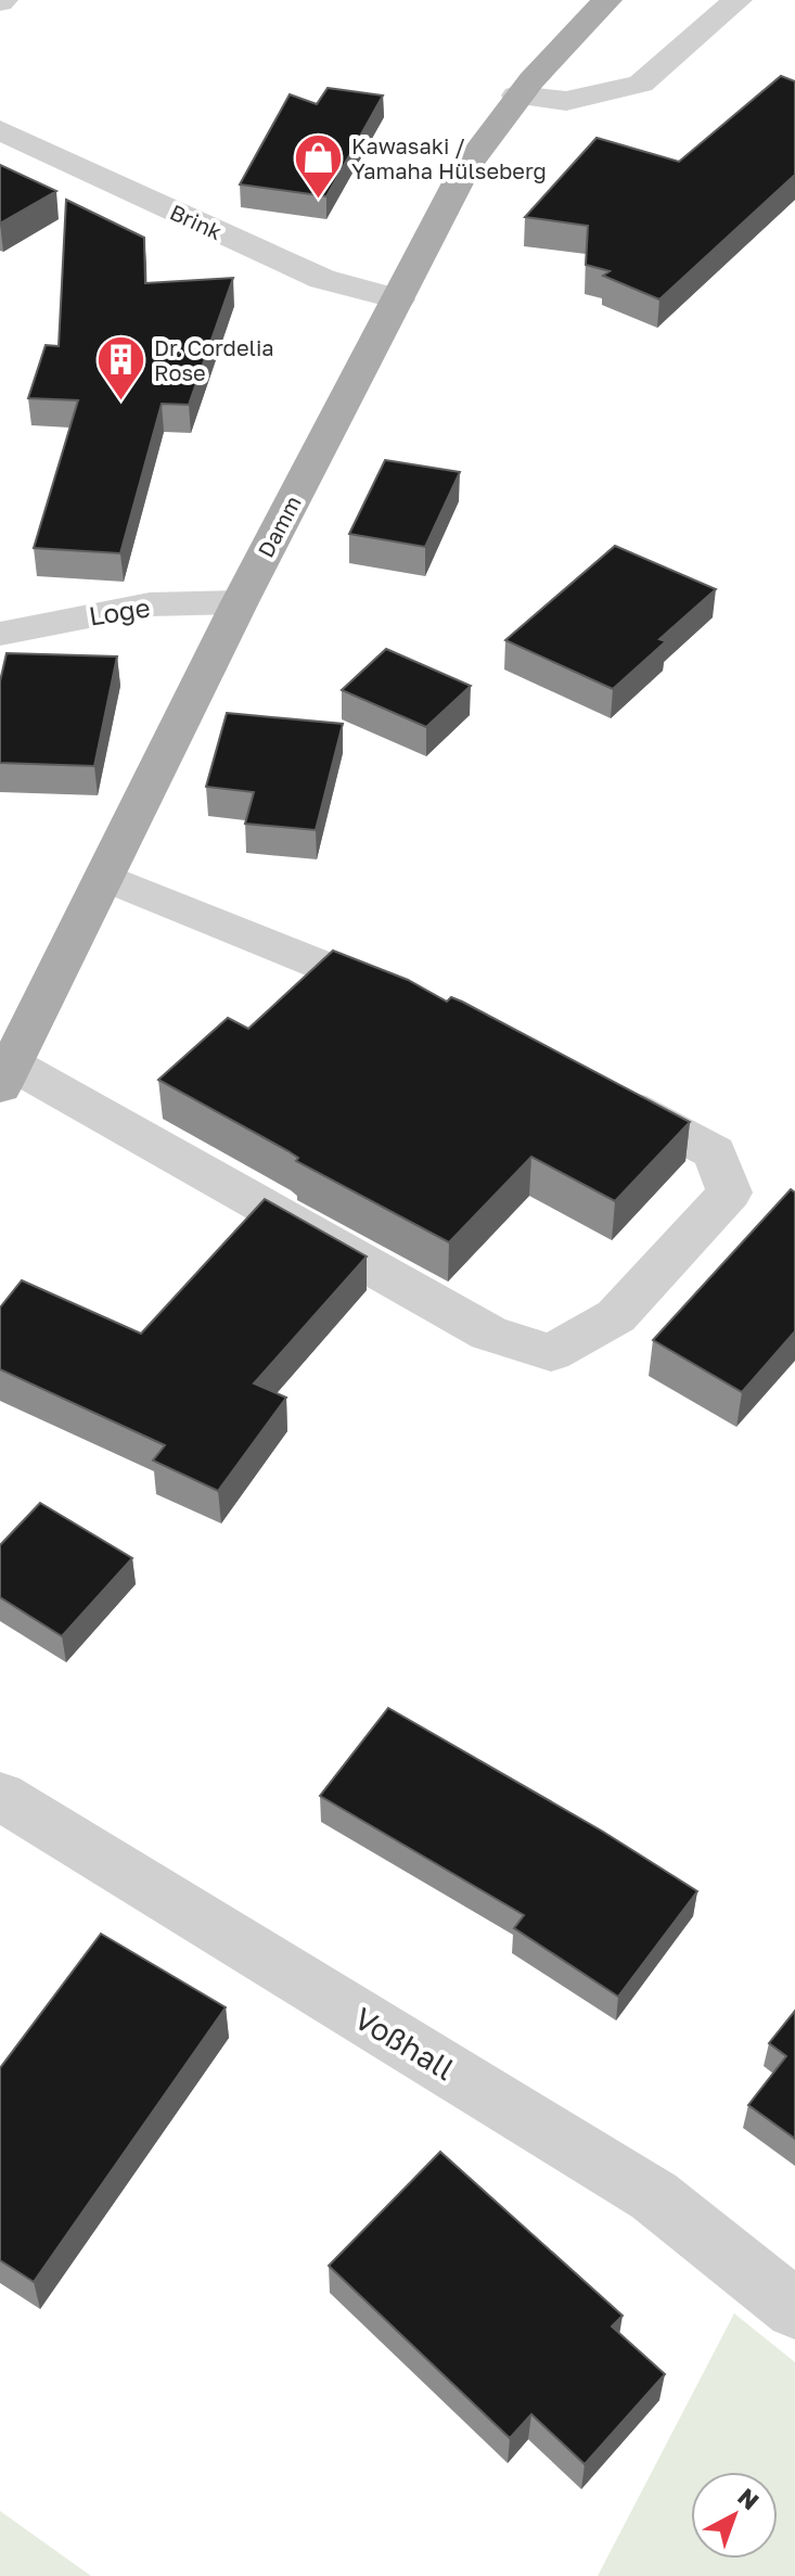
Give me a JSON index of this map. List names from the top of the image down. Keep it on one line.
{"streets":{"main road":["Damm"],"street":["Brink","Loge","Voßhall"]},"crossings":[["Brink","Damm"],["Damm","Loge"]],"places":{"shop":["Kawasaki / Yamaha Hülseberg"],"building":["Dr. Cordelia Rose"]},"north":"top right"}
